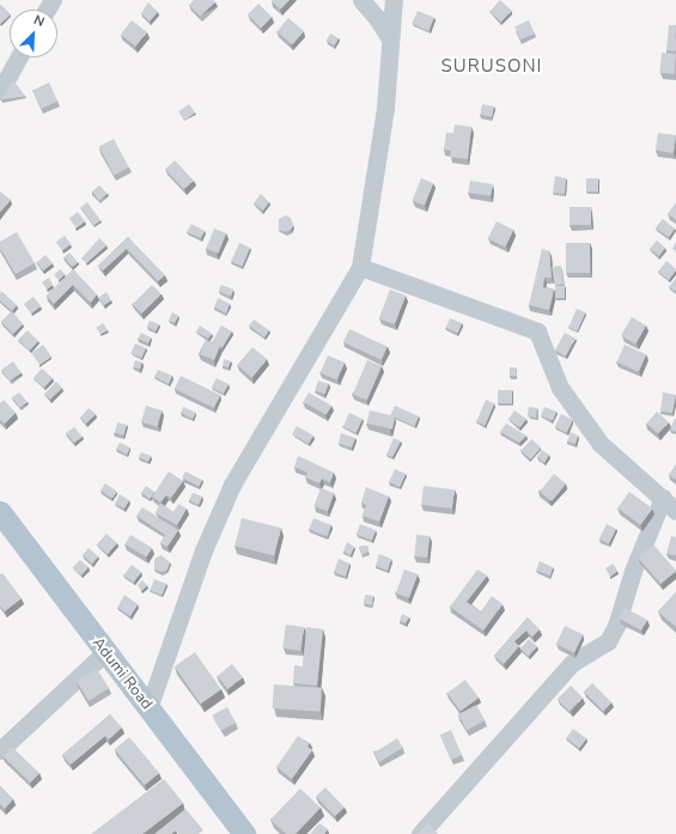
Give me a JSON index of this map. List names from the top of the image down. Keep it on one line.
{"streets":{"main road":["Adumi Road"]},"districts":["SURUSONI"],"north":"top right"}
